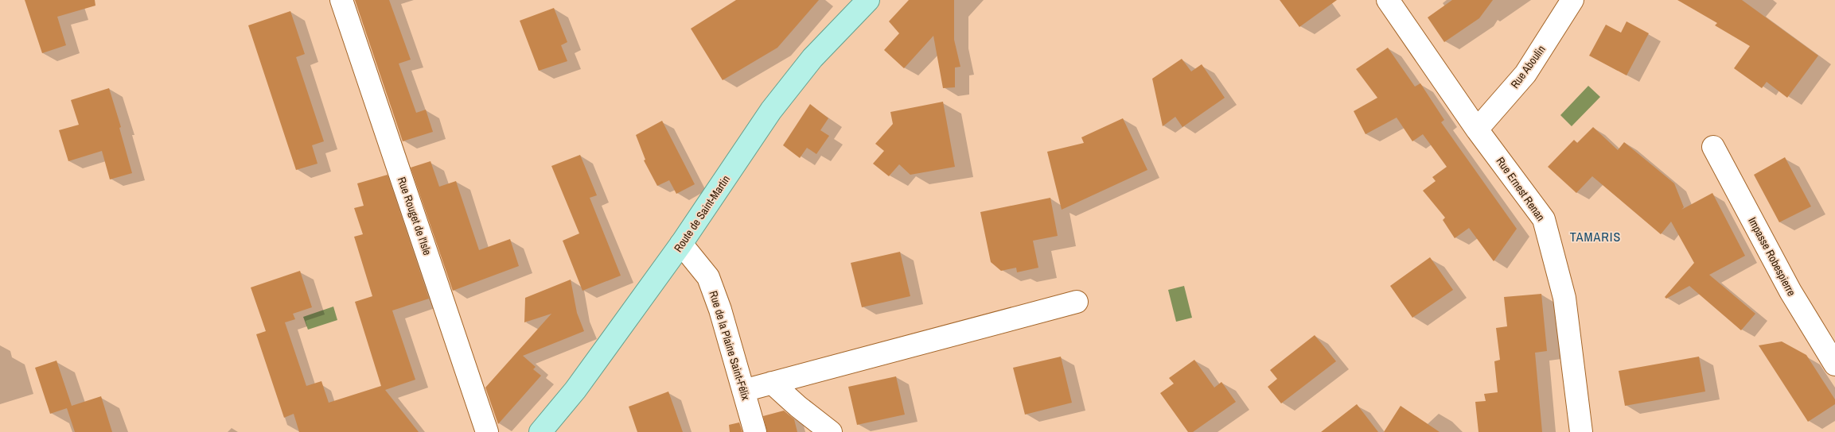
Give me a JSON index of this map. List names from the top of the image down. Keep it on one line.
{"streets":{"main road":["Route de Saint-Martin"],"street":["Rue Aboulin","Rue Ernest Renan","Rue Rouget de l'Isle","Impasse Robespierre","Rue de la Plaine Saint-Félix"]},"crossings":[["Rue Aboulin","Rue Ernest Renan"],["Route de Saint-Martin","Rue de la Plaine Saint-Félix"]],"districts":["TAMARIS"]}
